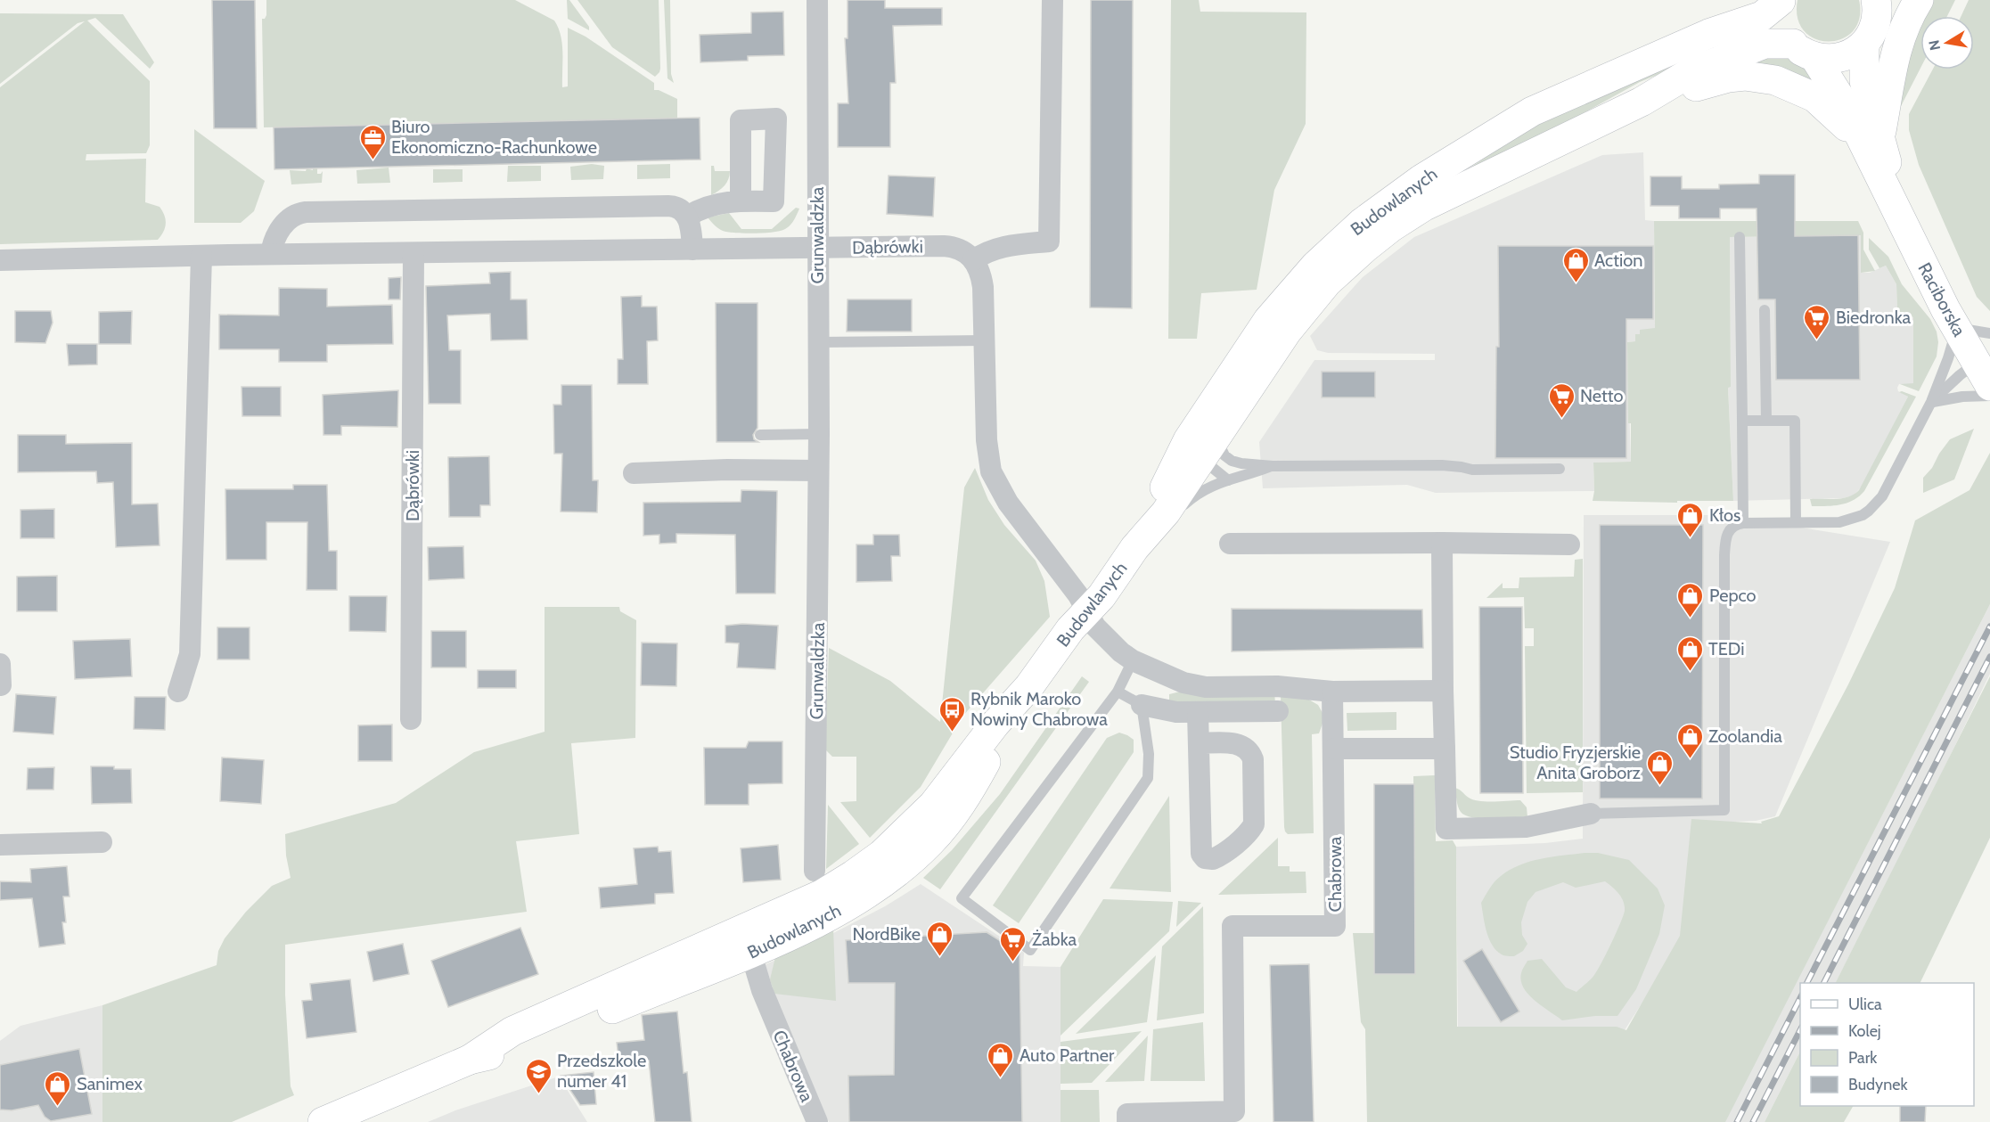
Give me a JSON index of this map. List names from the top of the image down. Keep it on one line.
{"streets":{"main road":["Budowlanych","Raciborska"],"street":["Grunwaldzka","Dąbrówki","Chabrowa"]},"crossings":[["Budowlanych","Raciborska"],["Budowlanych","Chabrowa"],["Grunwaldzka","Dąbrówki"]],"places":{"office":["Biuro Ekonomiczno-Rachunkowe"],"shop":["Action","Kłos","Pepco","TEDi","Zoolandia","Studio Fryzjerskie Anita Groborz","NordBike","Auto Partner","Sanimex"],"supermarket":["Biedronka","Netto","Żabka"],"bus stop":["Rybnik Maroko Nowiny Chabrowa"],"school or university":["Przedszkole numer 41"]},"legend":["Ulica","Kolej","Park","Budynek"],"north":"left"}
